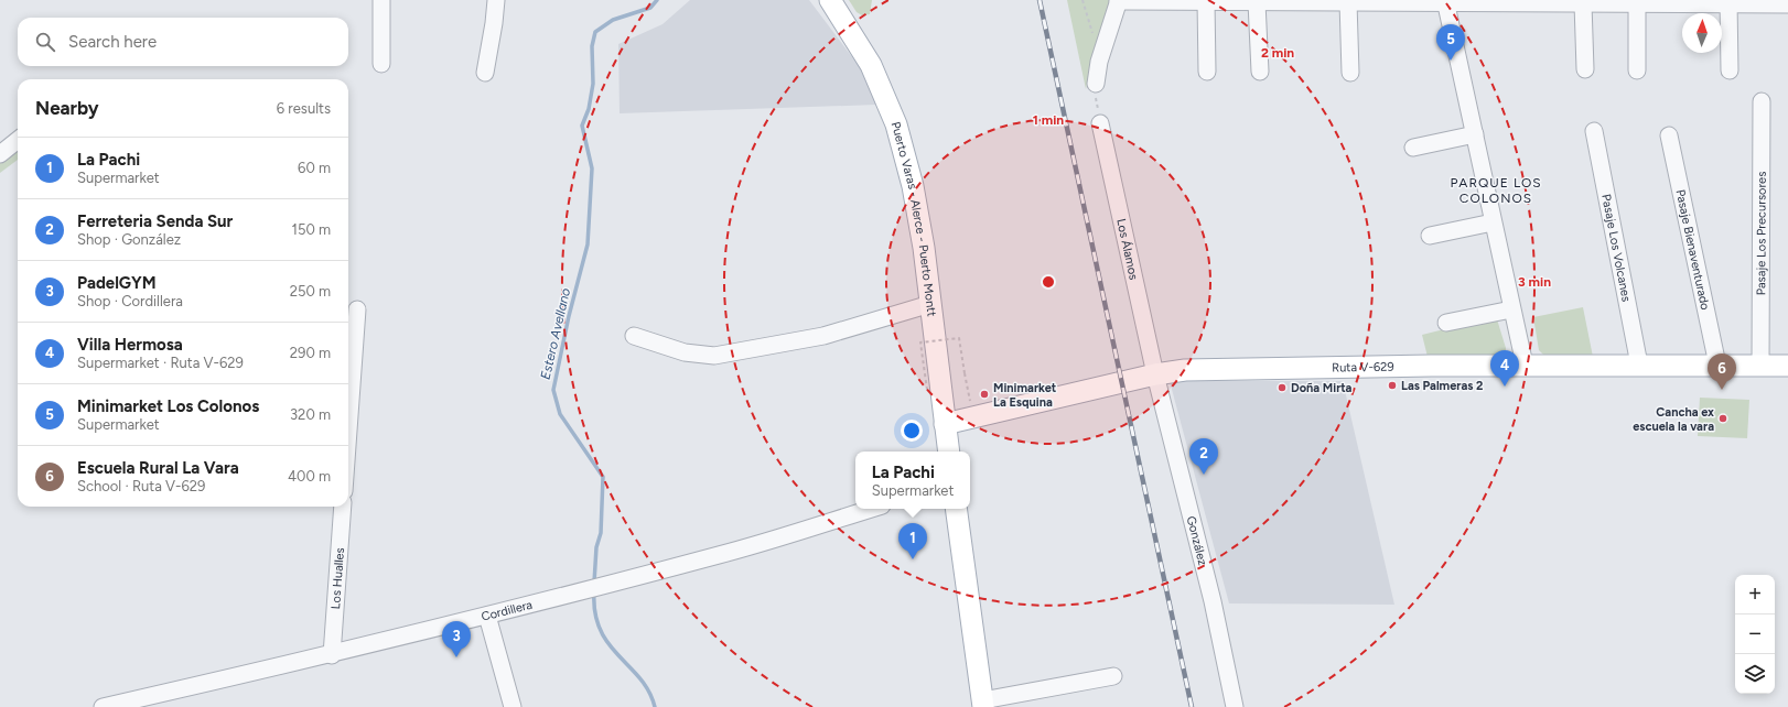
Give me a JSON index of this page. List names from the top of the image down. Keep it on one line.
{"streets":{"main road":["Puerto Varas - Alerce - Puerto Montt","Ruta V-629"],"street":["Pasaje Los Precursores","Pasaje Los Volcanes","Los Álamos","Pasaje Bienaventurado","González","Los Hualles","Cordillera"]},"crossings":[["Puerto Varas - Alerce - Puerto Montt","Ruta V-629"],["Pasaje Los Precursores","Ruta V-629"],["Pasaje Los Volcanes","Ruta V-629"],["Los Álamos","Ruta V-629"],["Los Álamos","González"],["Pasaje Bienaventurado","Ruta V-629"],["Ruta V-629","González"],["Los Hualles","Cordillera"]],"districts":["PARQUE LOS COLONOS"],"water":["Estero Avellano"],"places":["Las Palmeras 2","Doña Mirta","Minimarket La Esquina","Cancha ex escuela la vara"],"north":"top","page":{"search":"Search here","pins":["5","4","6","2","1","3"],"heading":["Nearby","6 results"],"list":[{"mark":"1","name":"La Pachi","note":"Supermarket","value":"60 m"},{"mark":"2","name":"Ferreteria Senda Sur","note":"Shop · González","value":"150 m"},{"mark":"3","name":"PadelGYM","note":"Shop · Cordillera","value":"250 m"},{"mark":"4","name":"Villa Hermosa","note":"Supermarket · Ruta V-629","value":"290 m"},{"mark":"5","name":"Minimarket Los Colonos","note":"Supermarket","value":"320 m"},{"mark":"6","name":"Escuela Rural La Vara","note":"School · Ruta V-629","value":"400 m"}],"popup":["La Pachi","Supermarket"],"map_buttons":["+","−"]},"rings":["2 min","1 min","3 min"]}
